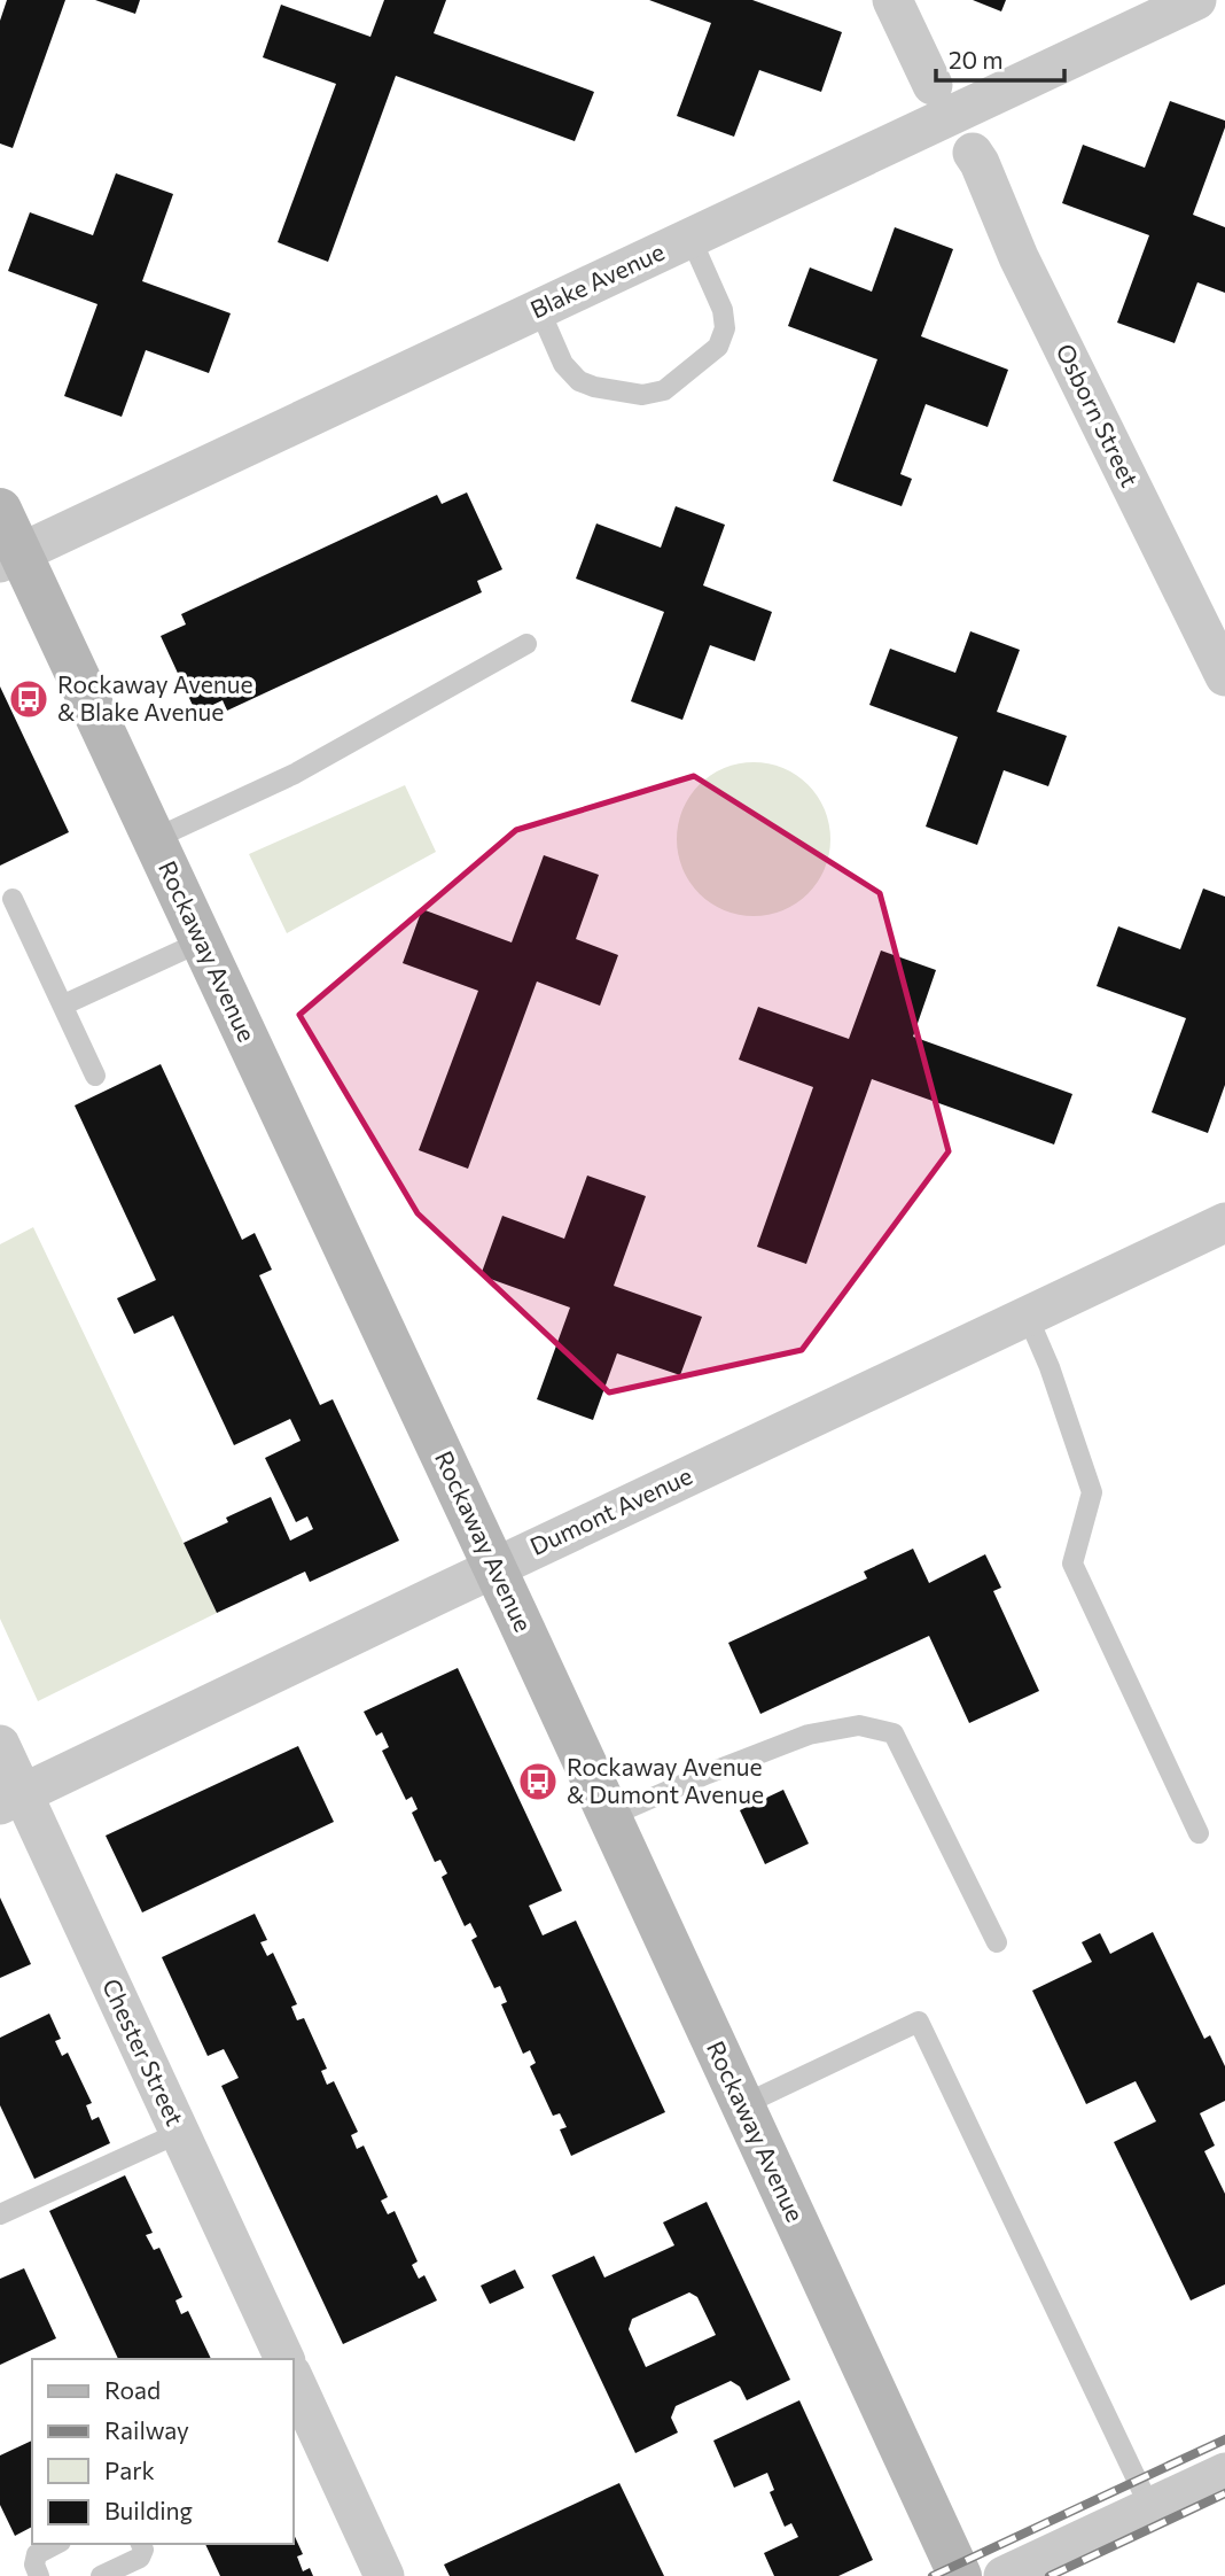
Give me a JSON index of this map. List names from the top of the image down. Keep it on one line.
{"streets":{"street":["Blake Avenue","Osborn Street","Rockaway Avenue","Dumont Avenue","Chester Street"]},"crossings":[["Blake Avenue","Rockaway Avenue"],["Rockaway Avenue","Dumont Avenue"],["Dumont Avenue","Chester Street"]],"places":{"bus stop":["Rockaway Avenue & Blake Avenue","Rockaway Avenue & Dumont Avenue"]},"legend":["Road","Railway","Park","Building"],"scale_bar":"20 m"}
